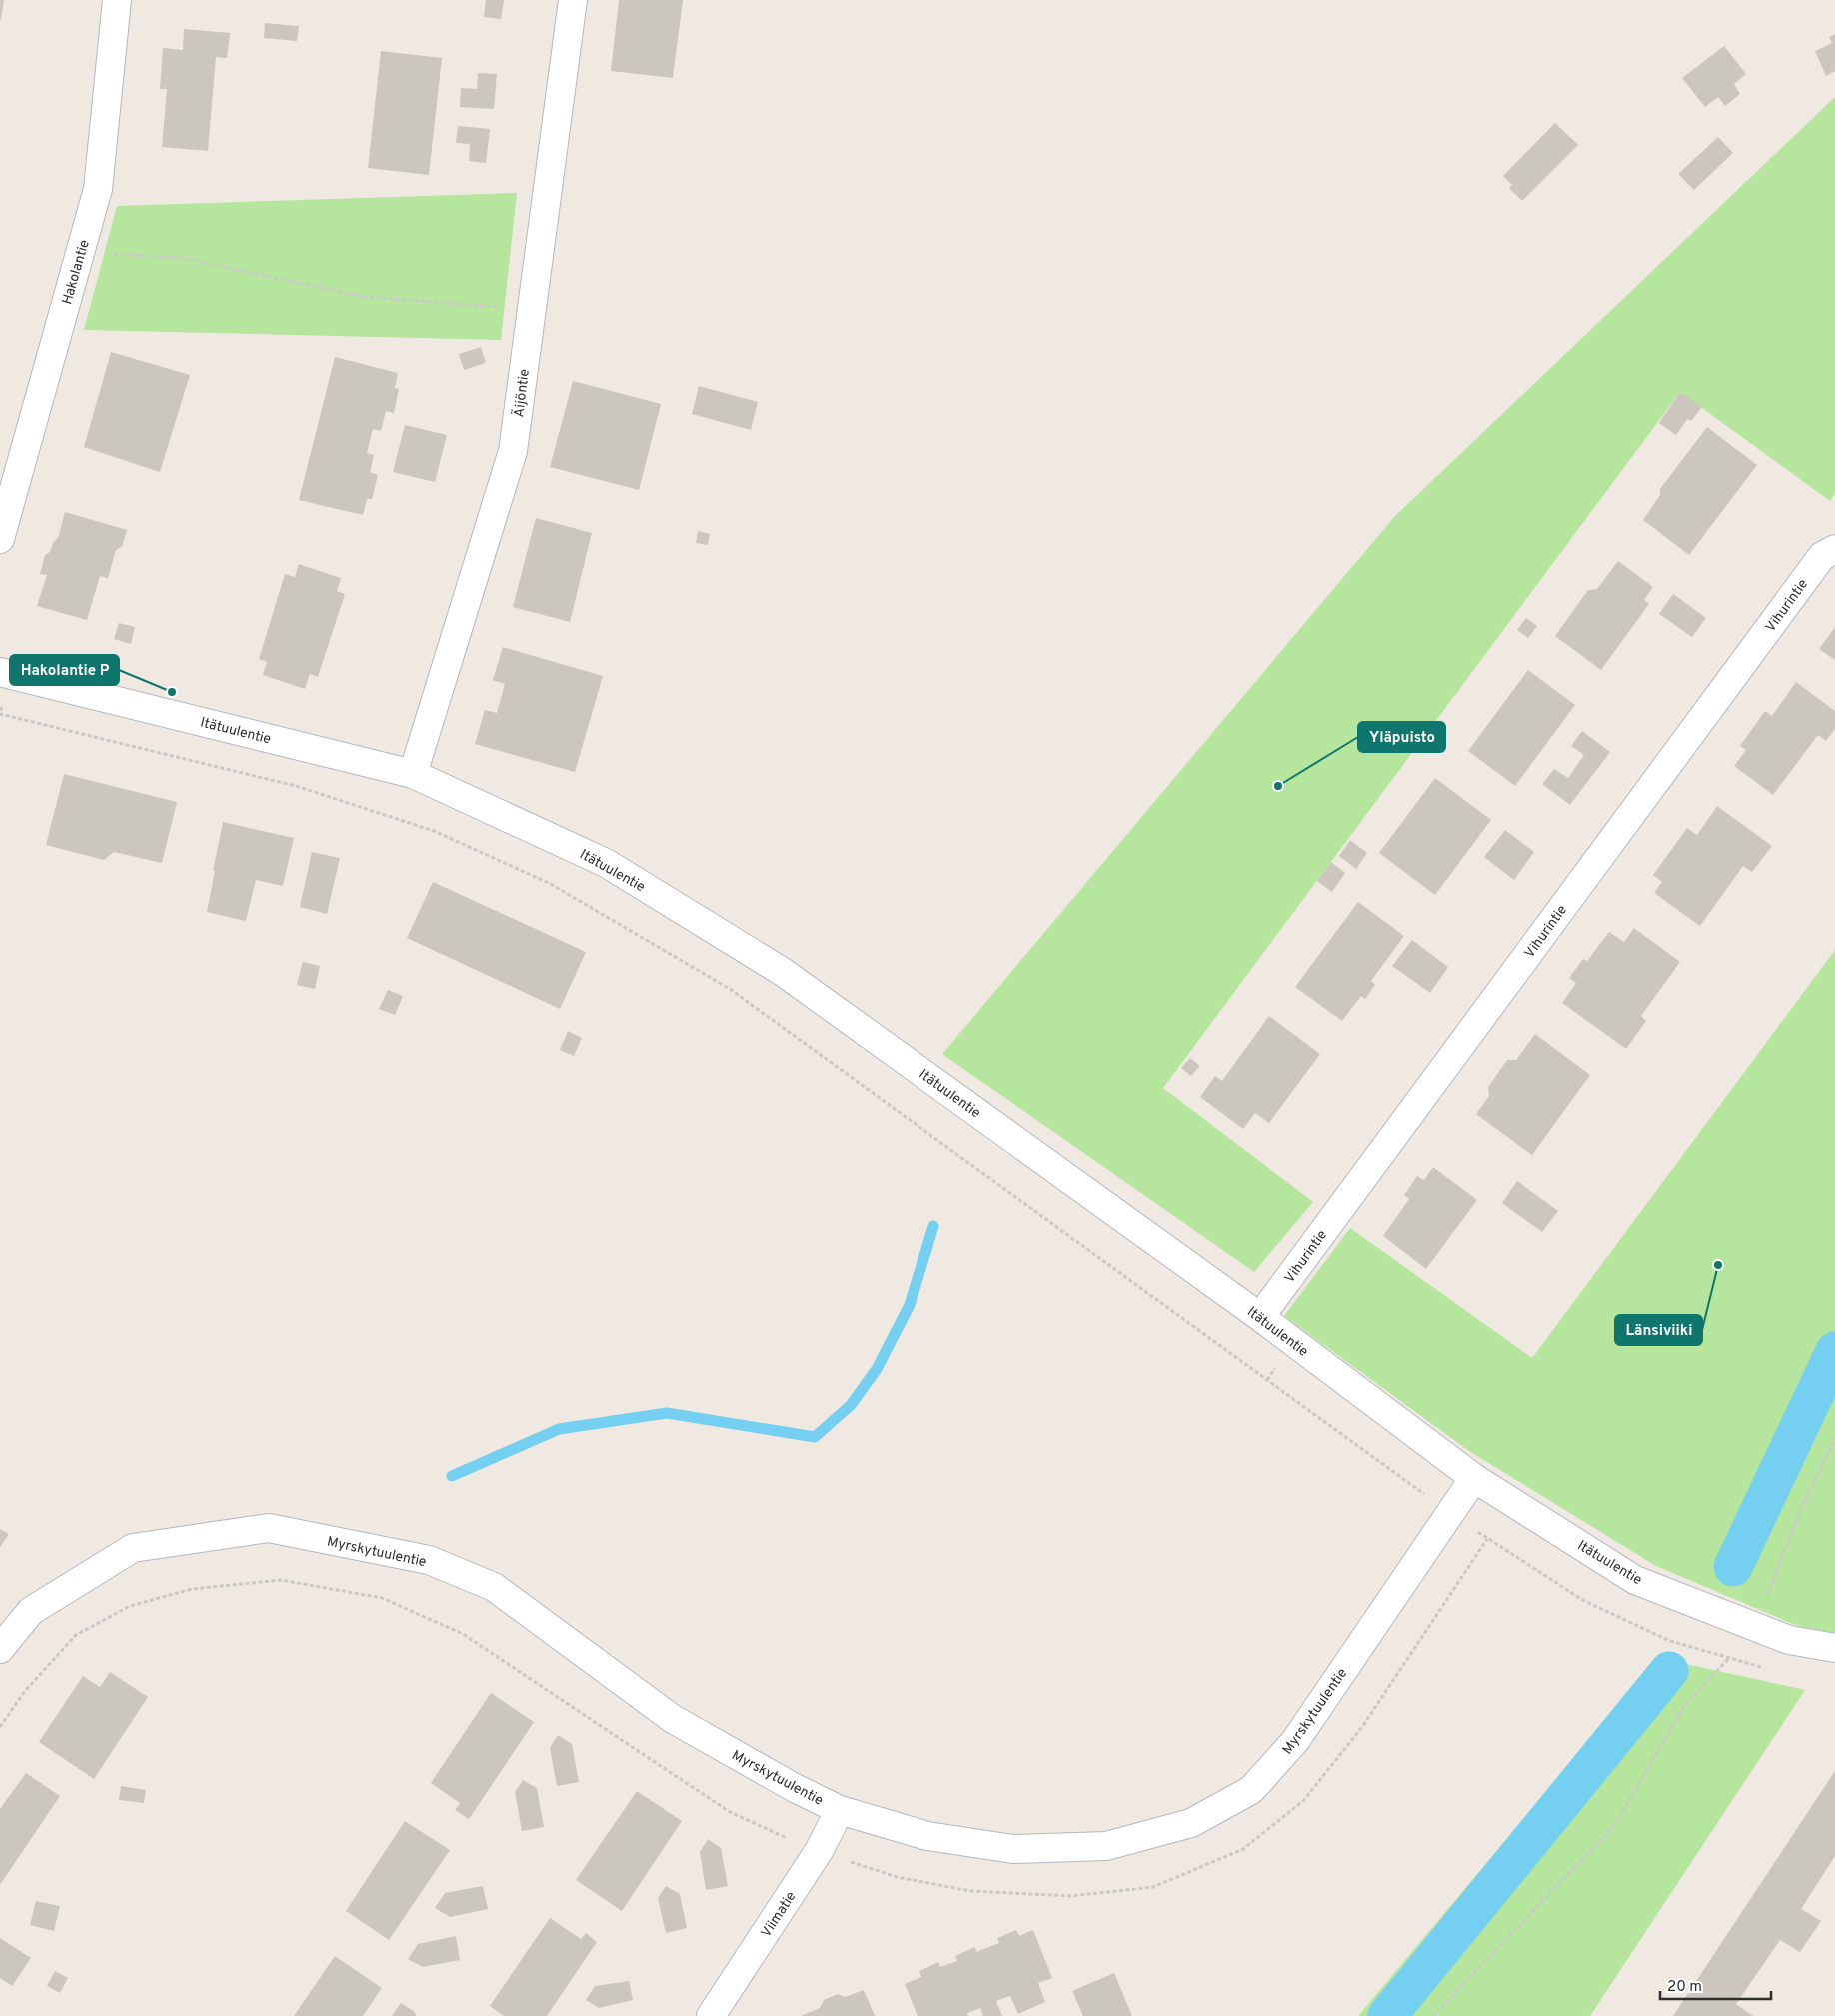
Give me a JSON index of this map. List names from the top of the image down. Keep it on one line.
{"streets":{"street":["Hakolantie","Äijöntie","Vihurintie","Itätuulentie","Myrskytuulentie","Viimatie"]},"crossings":[["Äijöntie","Itätuulentie"],["Vihurintie","Itätuulentie"],["Itätuulentie","Myrskytuulentie"],["Myrskytuulentie","Viimatie"]],"places":["Hakolantie P","Yläpuisto","Länsiviiki"],"scale_bar":"20 m"}
